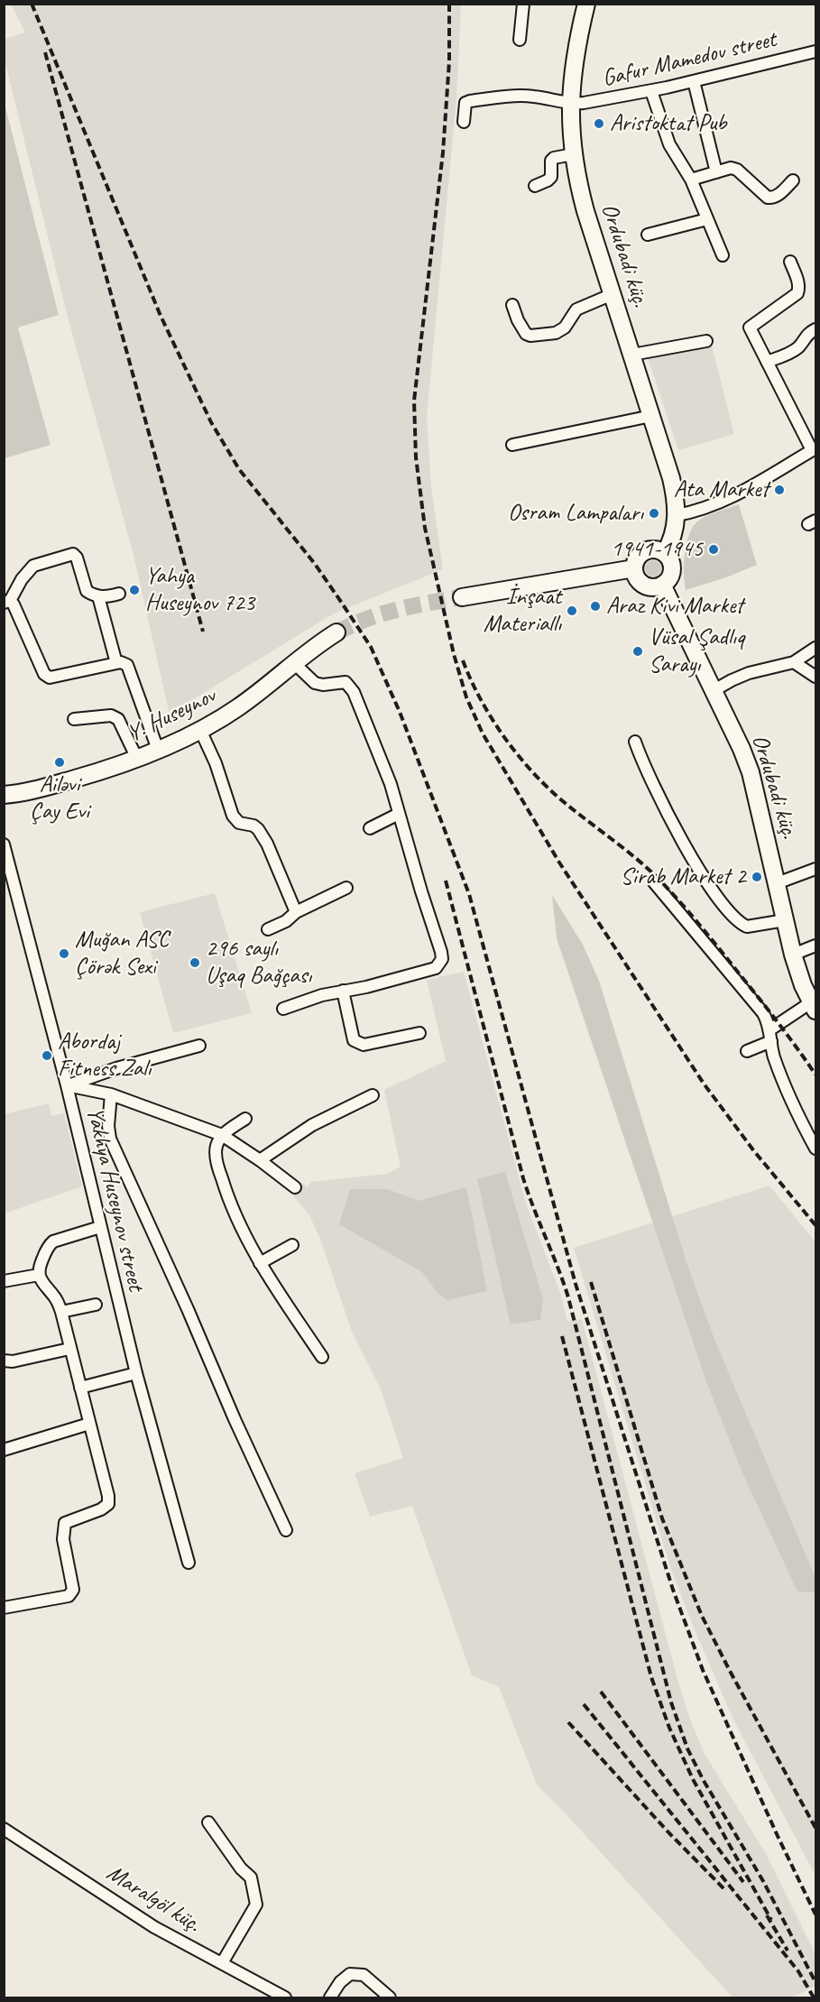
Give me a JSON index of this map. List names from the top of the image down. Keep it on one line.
{"streets":{"main road":["Ordubadi küç.","Y. Huseynov"],"street":["Gafur Mamedov street","Yakhya Huseynov street","Maralgöl küç."]},"crossings":[["Gafur Mamedov street","Ordubadi küç."]],"places":["Aristoktat Pub","Ata Market","Osram Lampaları","1941-1945","Yahya Huseynov 723","Araz Kivi Market","İnşaat Materiallı","Vüsal Şadlıq Sarayı","Ailəvi Çay Evi","Sirab Market 2","Muğan ASC Çörək Sexi","296 saylı Uşaq Bağçası","Abordaj Fitness Zalı"]}
